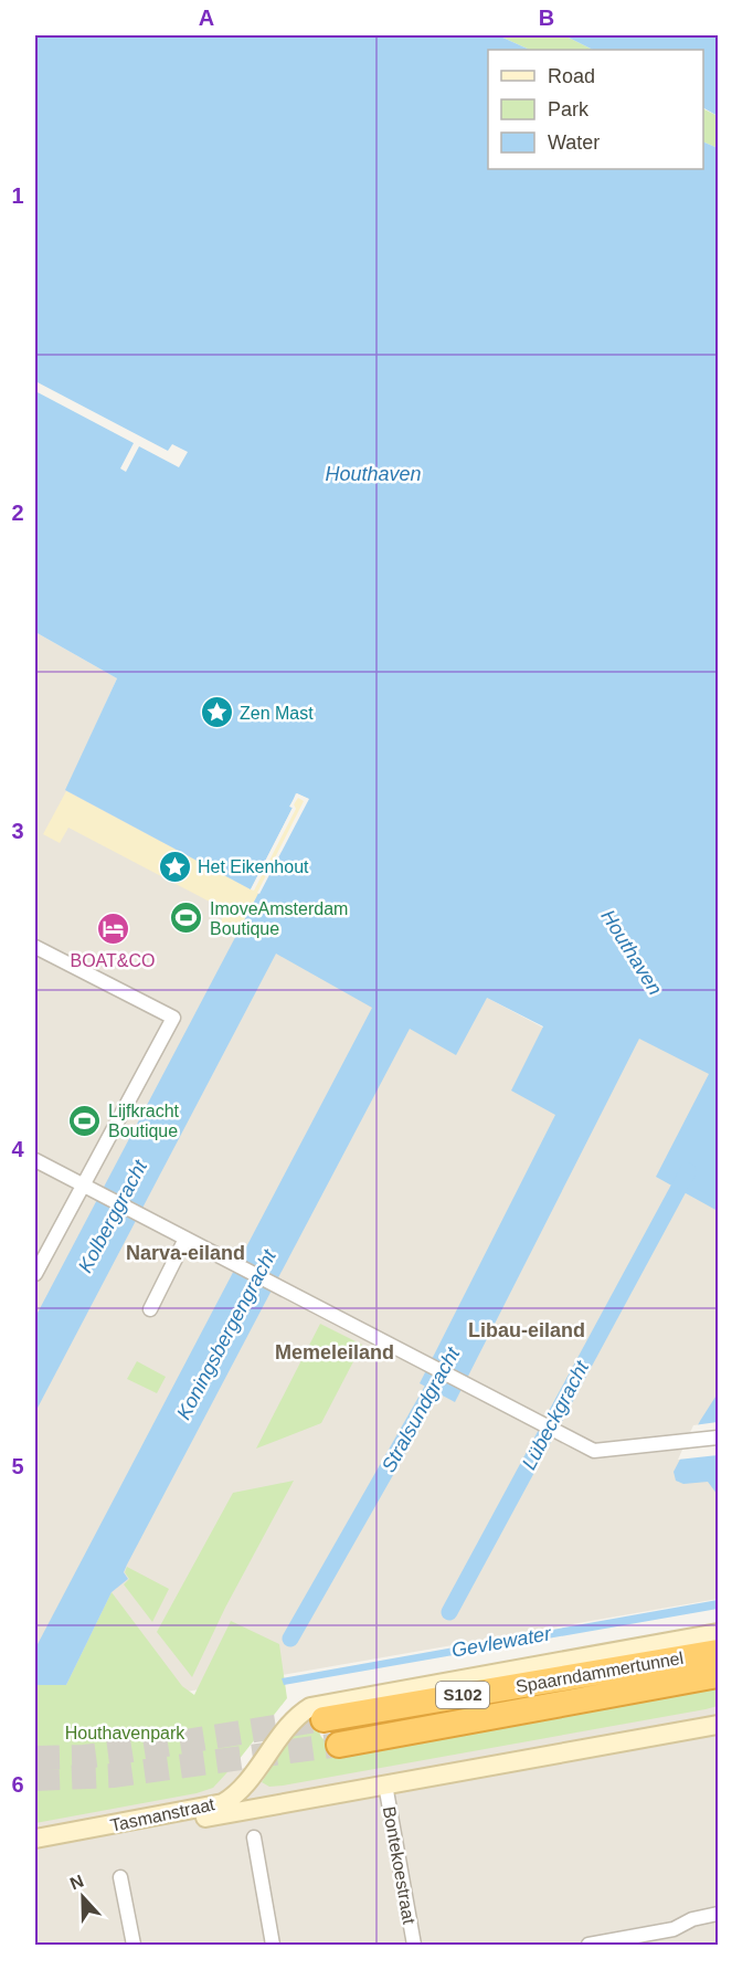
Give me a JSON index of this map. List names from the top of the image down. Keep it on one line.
{"streets":{"highway":["Spaarndammertunnel","S102"],"street":["Tasmanstraat","Bontekoestraat"]},"crossings":[["Tasmanstraat","Bontekoestraat"]],"districts":["Narva-eiland","Libau-eiland","Memeleiland"],"water":["Houthaven","Kolberggracht","Koningsbergengracht","Stralsundgracht","Lübeckgracht","Gevlewater"],"parks":["Houthavenpark"],"places":{"place":["Zen Mast","Het Eikenhout"],"sports":["ImoveAmsterdam Boutique","Lijfkracht Boutique"],"hotel":["BOAT&CO"]},"legend":["Road","Park","Water"],"north":"top","grid":{"columns":["A","B"],"rows":["1","2","3","4","5","6"]}}
